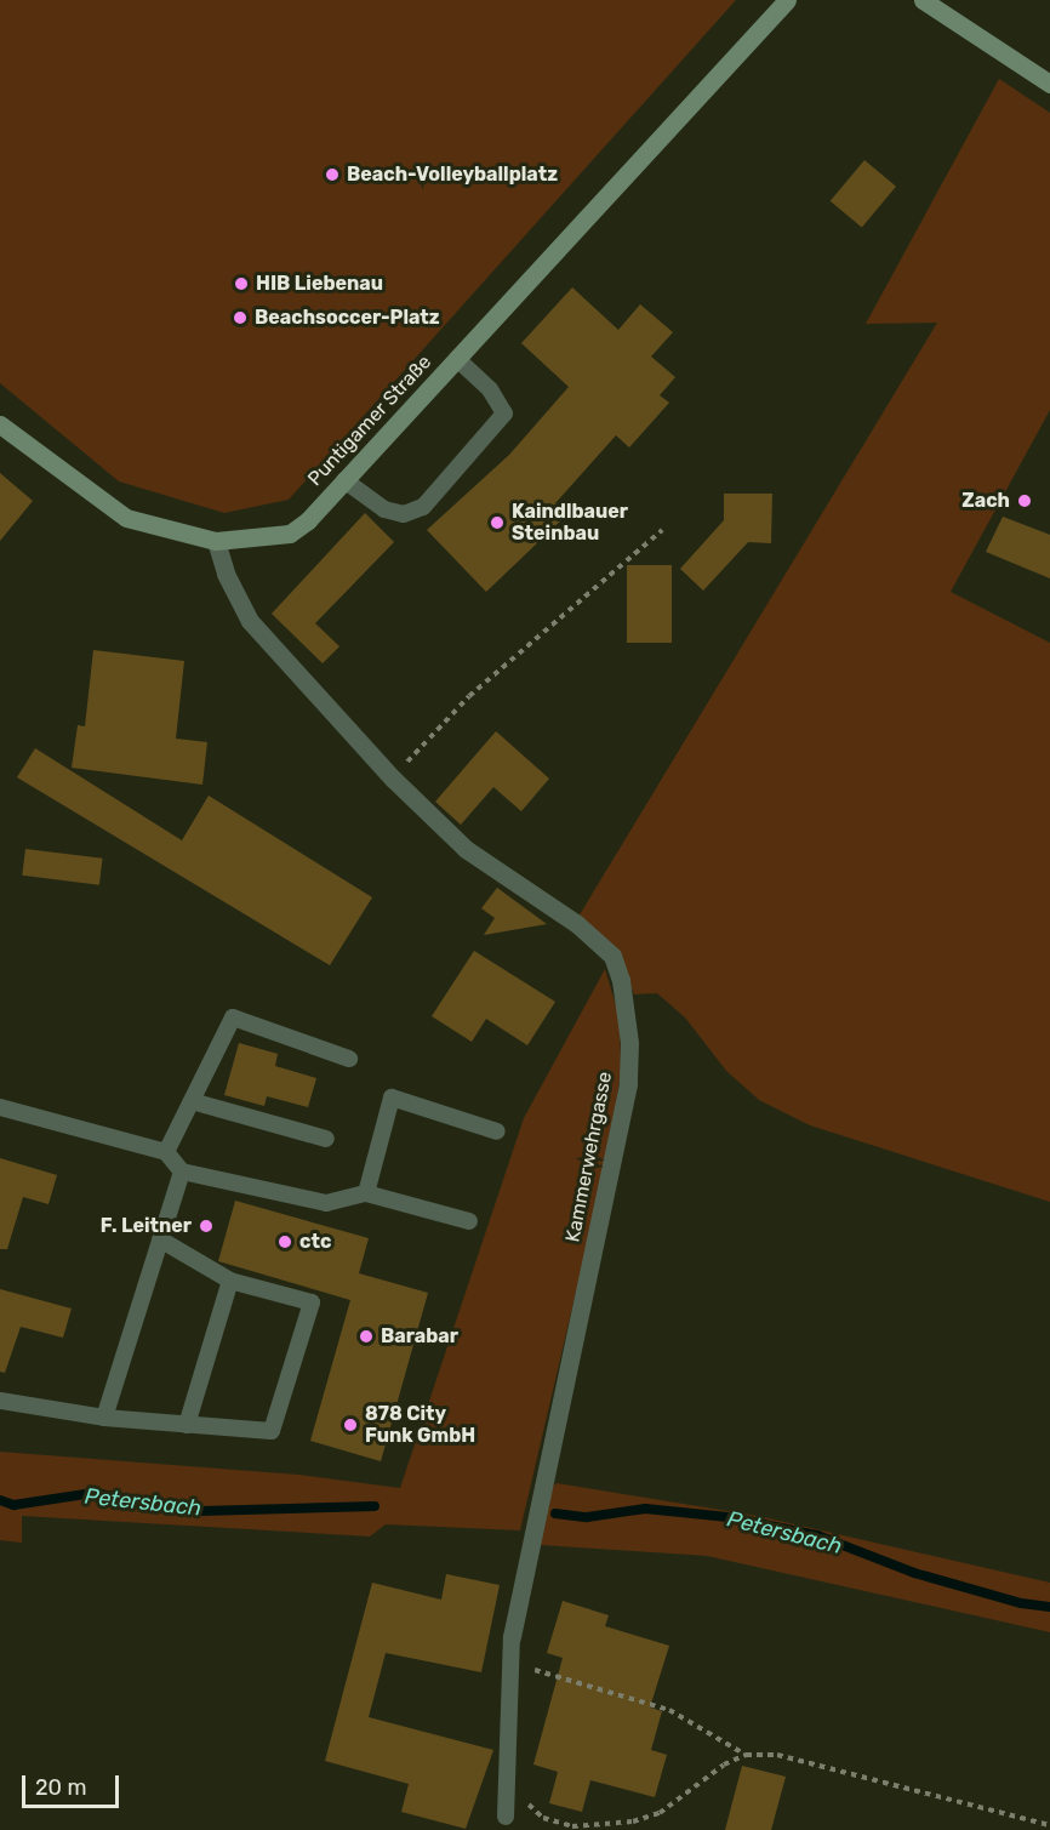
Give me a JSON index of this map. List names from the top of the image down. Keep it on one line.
{"streets":{"main road":["Puntigamer Straße"],"street":["Kammerwehrgasse"]},"crossings":[["Puntigamer Straße","Kammerwehrgasse"]],"water":["Petersbach"],"places":["Beach-Volleyballplatz","HIB Liebenau","Beachsoccer-Platz","Zach","Kaindlbauer Steinbau","F. Leitner","ctc","Barabar","878 City Funk GmbH"],"scale_bar":"20 m"}
